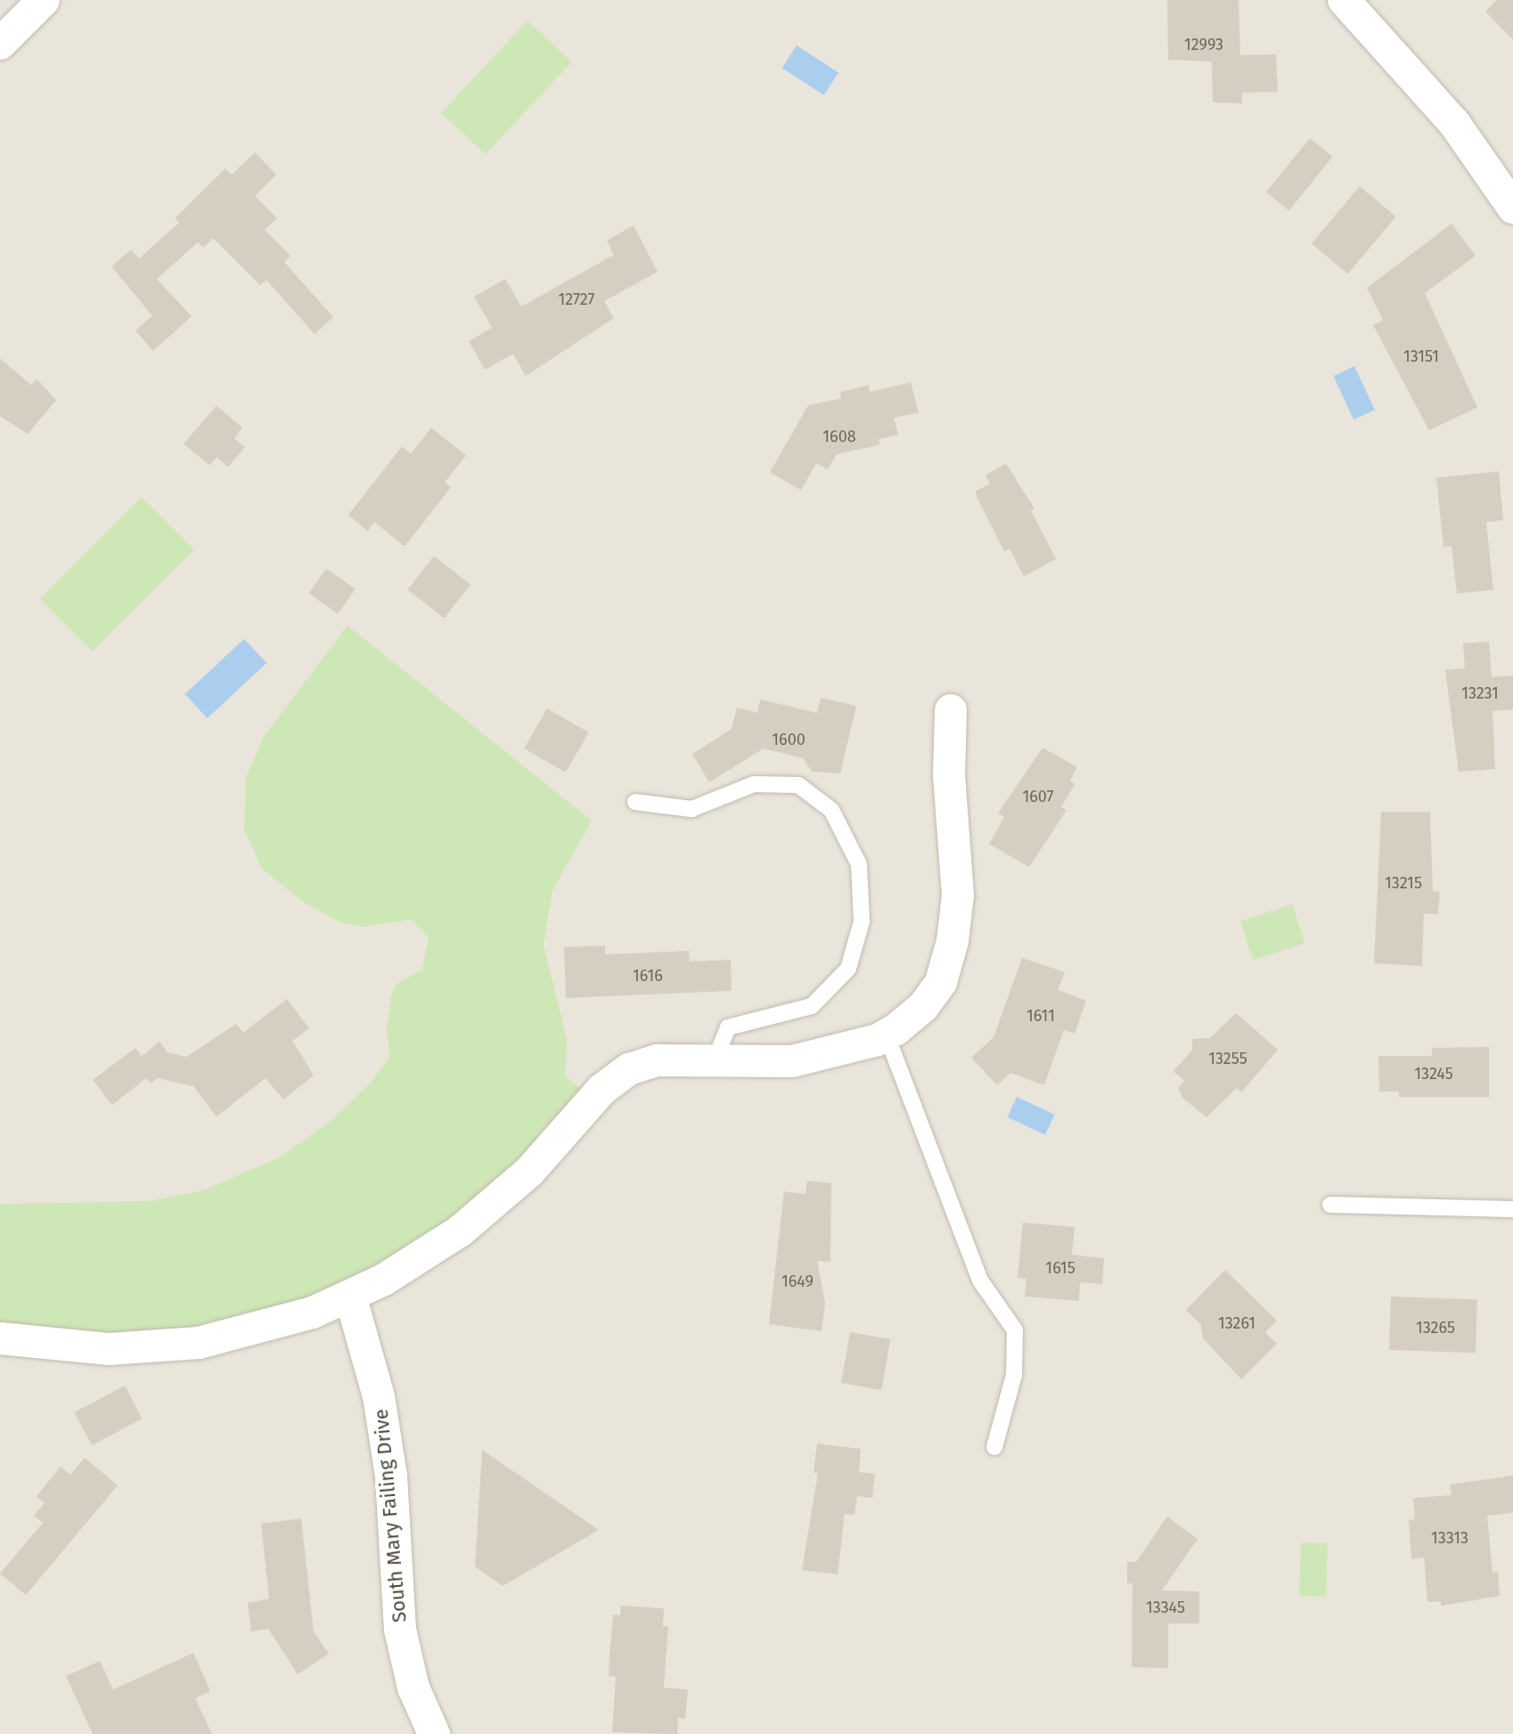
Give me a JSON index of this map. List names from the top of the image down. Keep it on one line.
{"streets":{"street":["South Mary Failing Drive"]},"house_numbers":["12993","12727","13151","1608","13231","1600","1607","13215","1616","1611","13255","13245","1615","1649","13261","13265","13313","13345"]}
